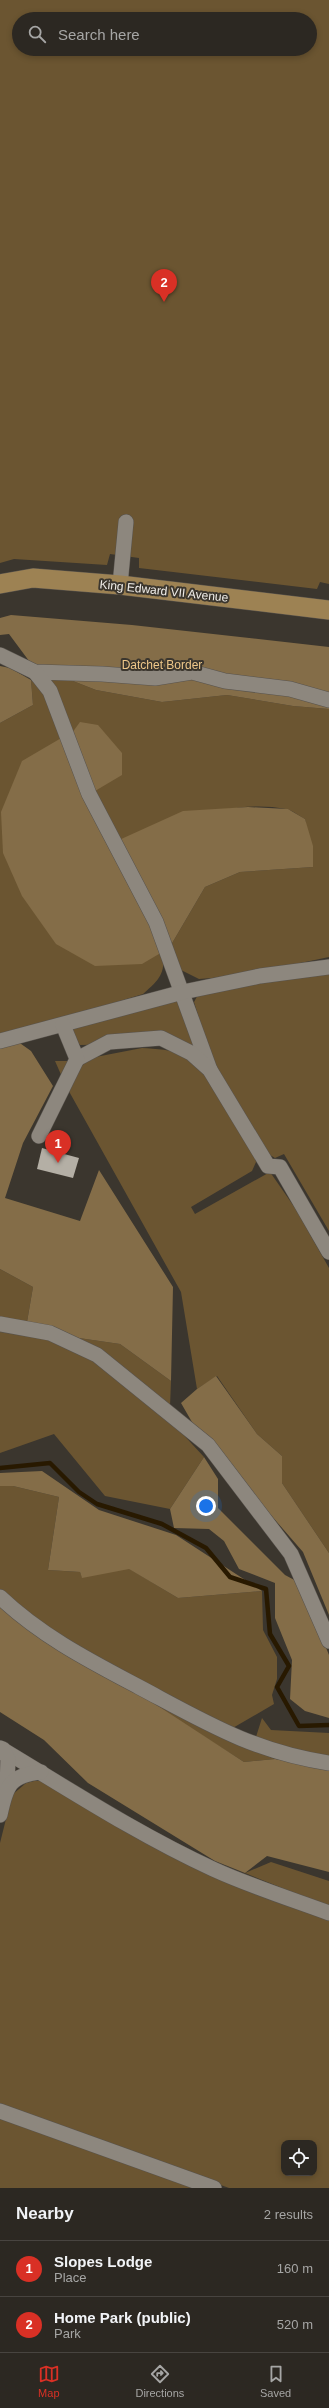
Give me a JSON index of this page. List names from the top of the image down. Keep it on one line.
{"streets":{"main road":["King Edward VII Avenue"]},"parks":["Datchet Border"],"page":{"search":"Search here","pins":["2","1"],"heading":["Nearby","2 results"],"list":[{"mark":"1","name":"Slopes Lodge","note":"Place","value":"160 m"},{"mark":"2","name":"Home Park (public)","note":"Park","value":"520 m"}],"nav":["Map","Directions","Saved"]}}
